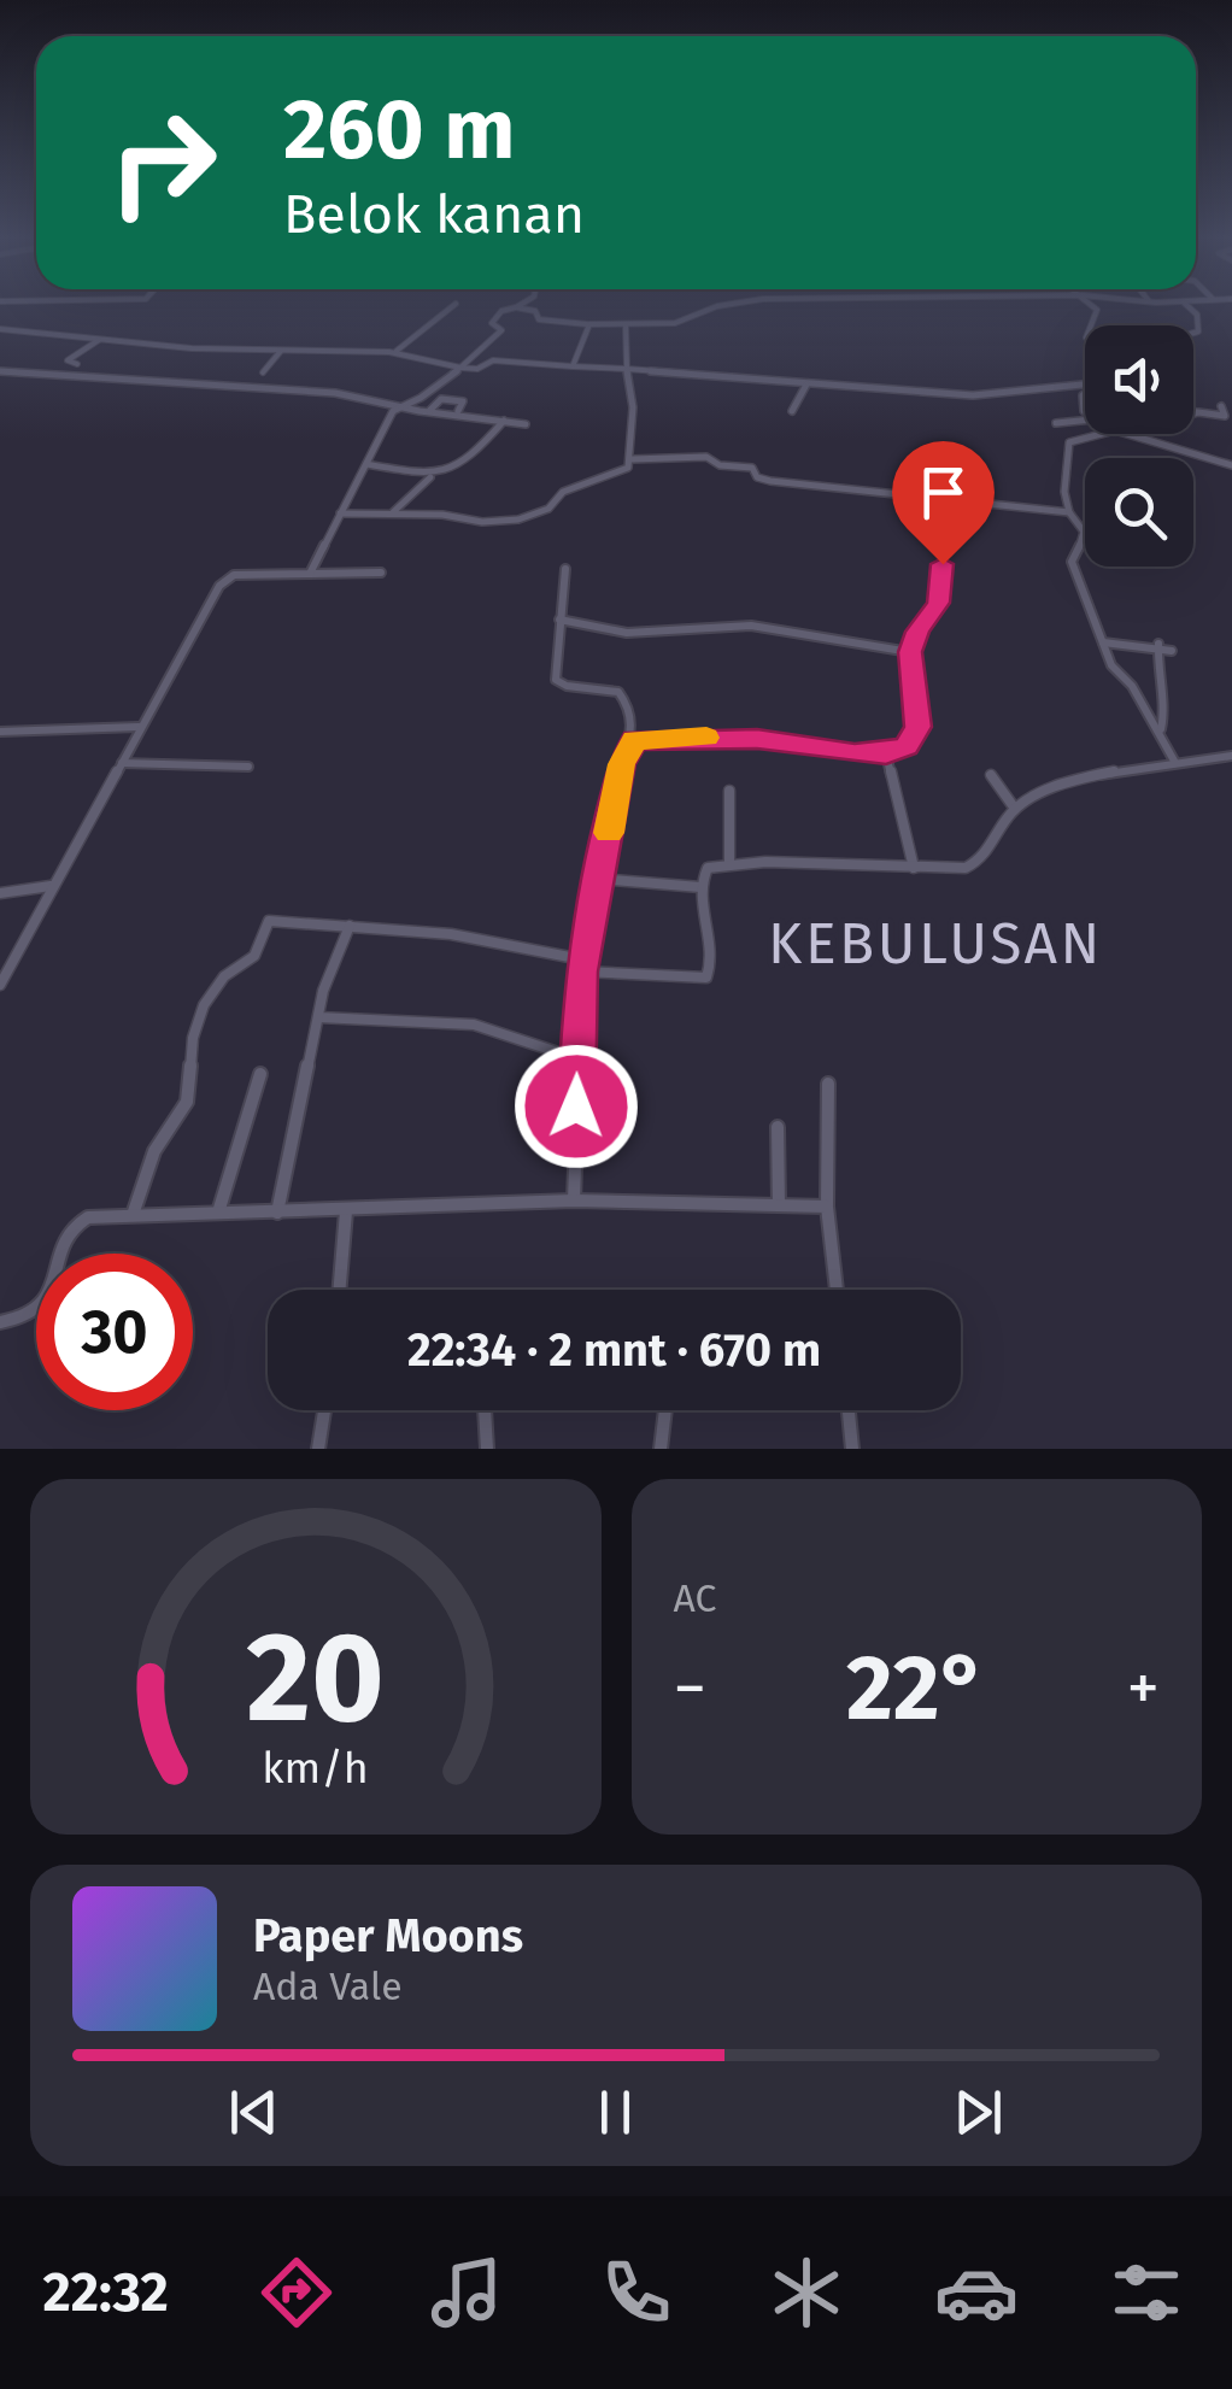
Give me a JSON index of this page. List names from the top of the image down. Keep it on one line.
{"districts":["KEBULUSAN"],"page":{"turn":["260 m","Belok kanan"],"limit":"30","trip":"22:34 · 2 mnt · 670 m","tile":"AC","heat":["−","22°","+"],"song":["Paper Moons","Ada Vale"],"tabs":"22:32","gauge":["20","km/h"]}}
